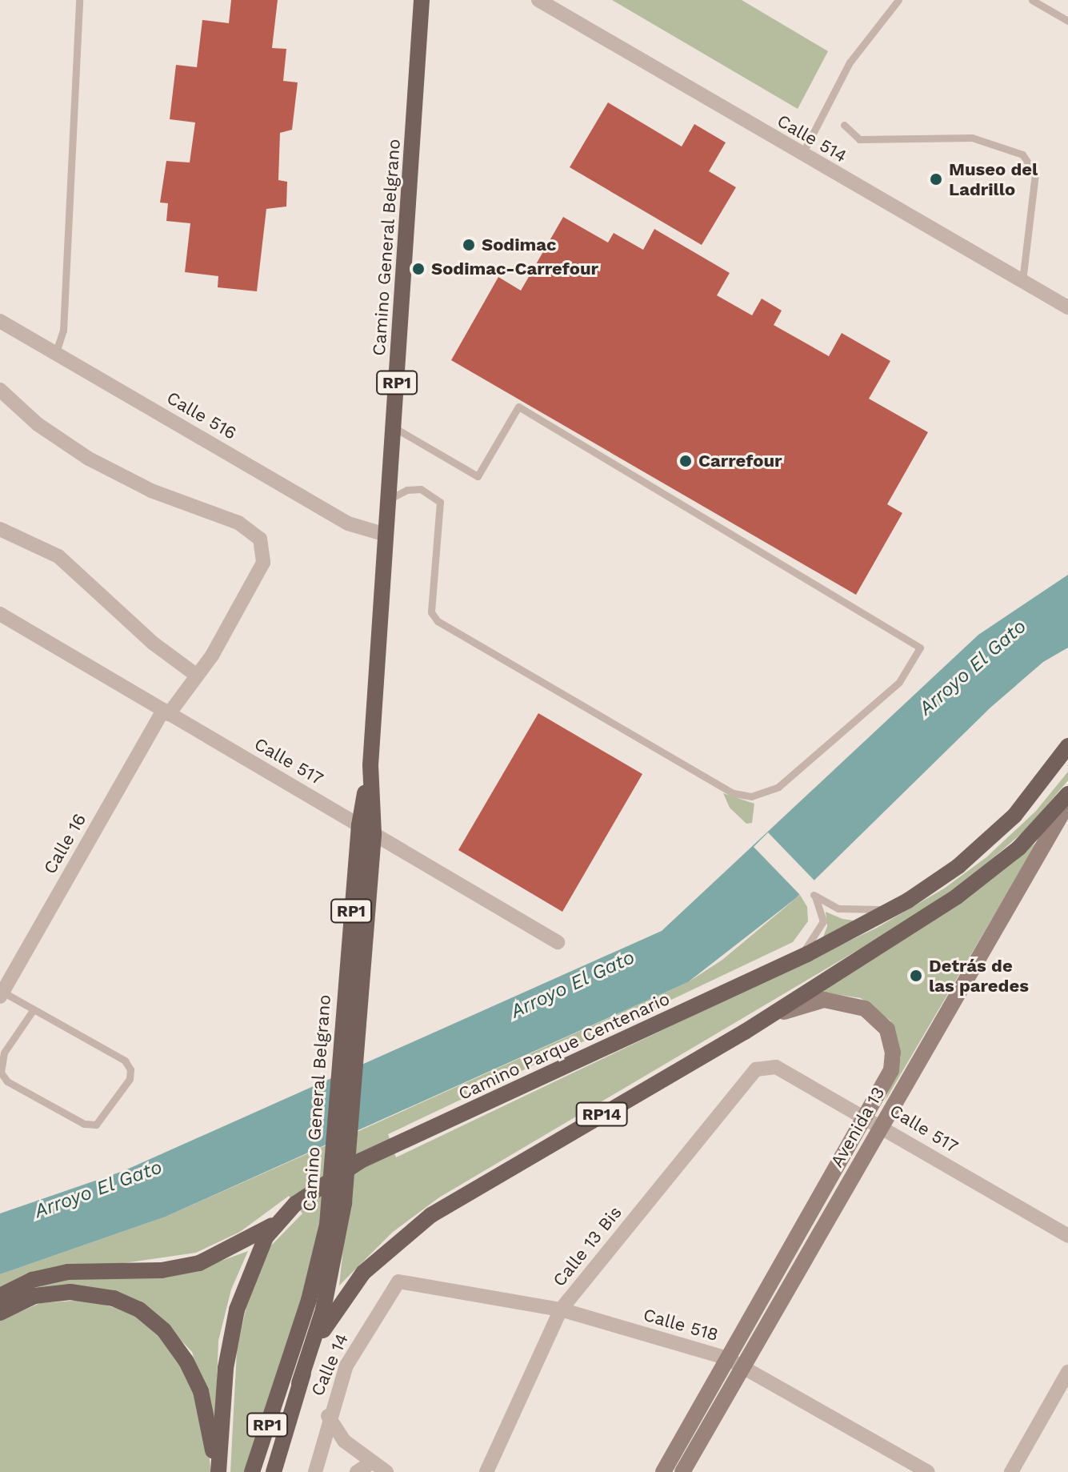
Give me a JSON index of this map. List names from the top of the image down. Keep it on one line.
{"streets":{"main road":["Camino General Belgrano","RP1","Camino Parque Centenario","RP14","Avenida 13"],"street":["Calle 514","Calle 516","Calle 517","Calle 16","Calle 13 Bis","Calle 518","Calle 14"]},"crossings":[["Camino General Belgrano","RP1"],["Camino General Belgrano","Calle 516"],["Camino General Belgrano","Calle 517"],["Camino General Belgrano","RP14"],["RP1","RP14"],["Calle 517","Calle 16"],["Calle 517","Avenida 13"],["Calle 517","Calle 13 Bis"],["RP14","Avenida 13"],["Avenida 13","Calle 518"],["Calle 13 Bis","Calle 518"],["Calle 518","Calle 14"]],"water":["Arroyo El Gato"],"places":["Museo del Ladrillo","Sodimac","Sodimac-Carrefour","Carrefour","Detrás de las paredes"]}
